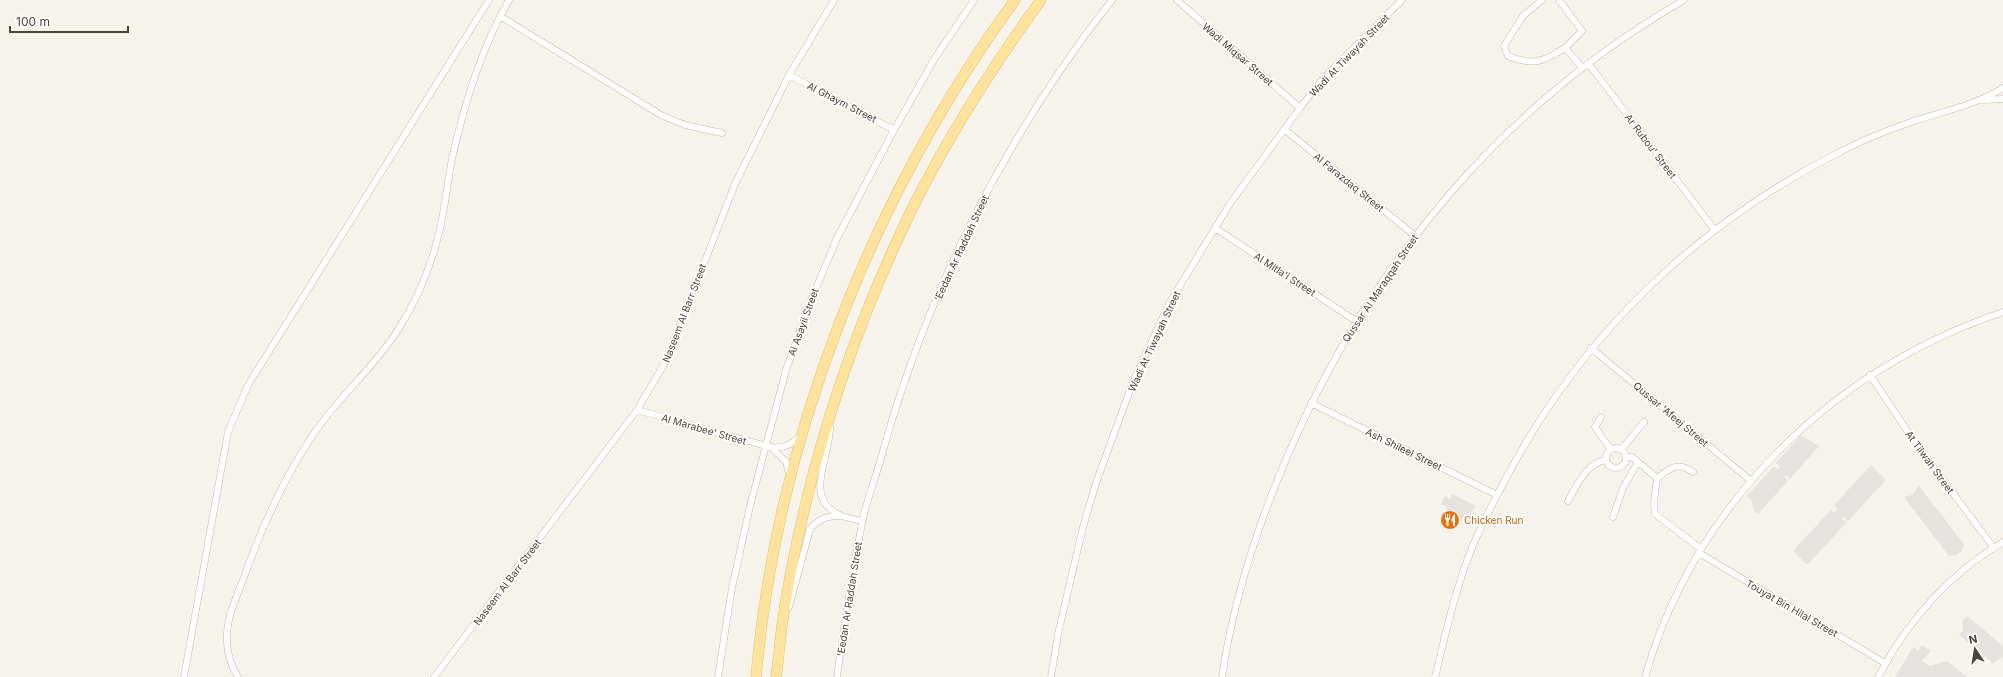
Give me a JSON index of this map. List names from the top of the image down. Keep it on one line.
{"streets":{"street":["Wadi Miqsar Street","Wadi At Tiwayah Street","Al Ghaym Street","Ar Rubou' Street","Al Farazdaq Street","'Eedan Ar Raddah Street","Al Mitla'i Street","Qussar Al Maraqqah Street","Naseem Al Barr Street","Al Asayil Street","Qussar 'Afeej Street","Al Marabee' Street","Ash Shileel Street","At Tilwah Street","Touyat Bin Hilal Street"]},"crossings":[["Wadi Miqsar Street","Wadi At Tiwayah Street"],["Wadi At Tiwayah Street","Al Farazdaq Street"],["Wadi At Tiwayah Street","Al Mitla'i Street"],["Al Ghaym Street","Naseem Al Barr Street"],["Al Ghaym Street","Al Asayil Street"],["Ar Rubou' Street","Qussar Al Maraqqah Street"],["Al Farazdaq Street","Qussar Al Maraqqah Street"],["Al Mitla'i Street","Qussar Al Maraqqah Street"],["Qussar Al Maraqqah Street","Ash Shileel Street"],["Naseem Al Barr Street","Al Marabee' Street"],["Al Asayil Street","Al Marabee' Street"]],"places":{"restaurant":["Chicken Run"]},"scale_bar":"100 m","north":"top"}
